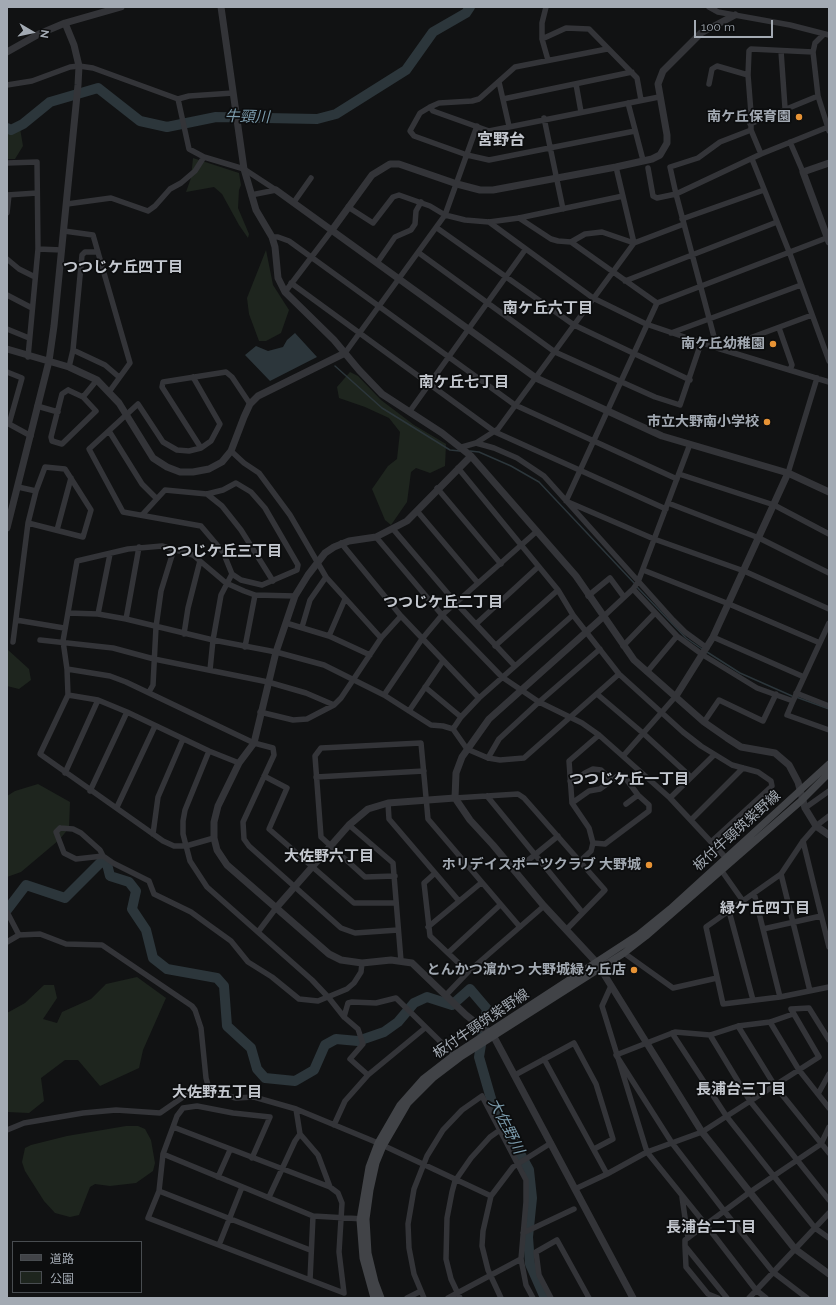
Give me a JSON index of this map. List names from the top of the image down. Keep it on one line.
{"streets":{"main road":["板付牛頸筑紫野線"]},"districts":["宮野台","つつじケ丘四丁目","南ケ丘六丁目","南ケ丘七丁目","つつじケ丘三丁目","つつじケ丘二丁目","つつじケ丘一丁目","大佐野六丁目","緑ケ丘四丁目","長浦台三丁目","大佐野五丁目","長浦台二丁目"],"water":["牛頸川","大佐野川"],"places":["南ケ丘保育園","南ケ丘幼稚園","市立大野南小学校","ホリデイスポーツクラブ 大野城","とんかつ濵かつ 大野城緑ヶ丘店"],"legend":["道路","公園"],"scale_bar":"100 m","north":"right"}
